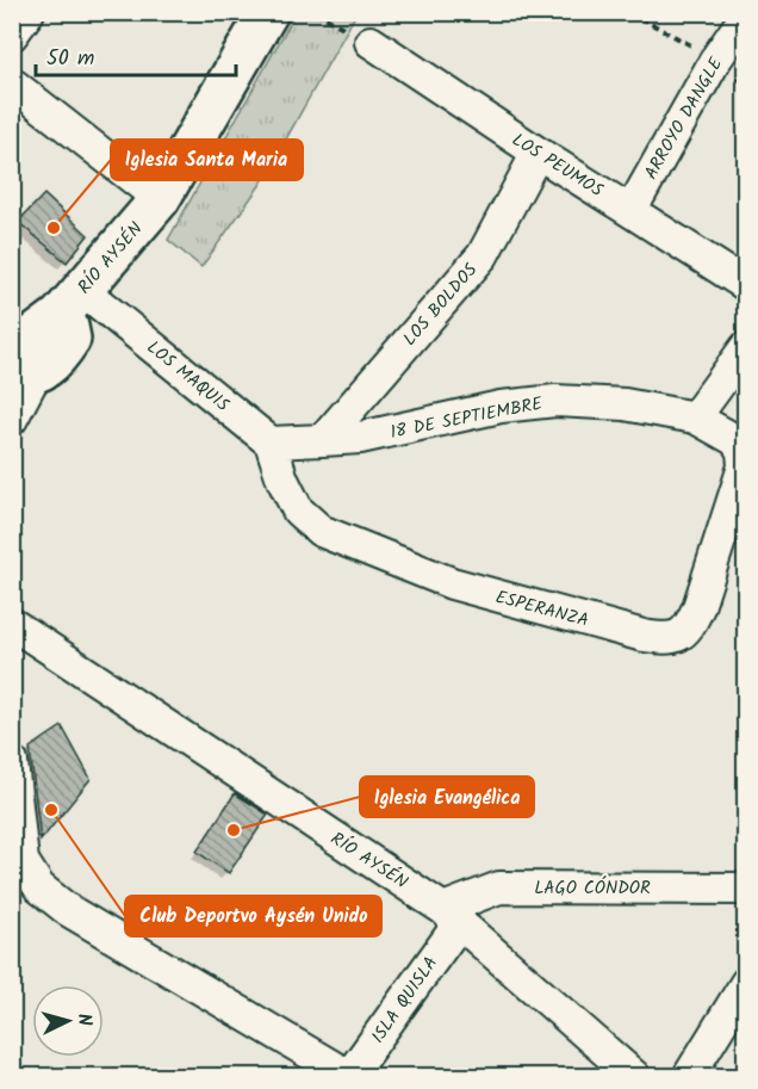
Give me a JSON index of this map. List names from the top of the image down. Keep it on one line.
{"streets":{"street":["ARROYO DANGLE","LOS PEUMOS","RÍO AYSÉN","LOS BOLDOS","LOS MAQUIS","18 DE SEPTIEMBRE","ESPERANZA","LAGO CÓNDOR","ISLA QUISLA"]},"crossings":[["ARROYO DANGLE","LOS PEUMOS"],["LOS PEUMOS","LOS BOLDOS"],["RÍO AYSÉN","LOS MAQUIS"],["RÍO AYSÉN","LAGO CÓNDOR"],["RÍO AYSÉN","ISLA QUISLA"],["LOS BOLDOS","18 DE SEPTIEMBRE"],["LOS MAQUIS","ESPERANZA"],["18 DE SEPTIEMBRE","ESPERANZA"],["LAGO CÓNDOR","ISLA QUISLA"]],"places":["Iglesia Santa Maria","Club Deportvo Aysén Unido","Iglesia Evangélica"],"scale_bar":"50 m","north":"right"}
